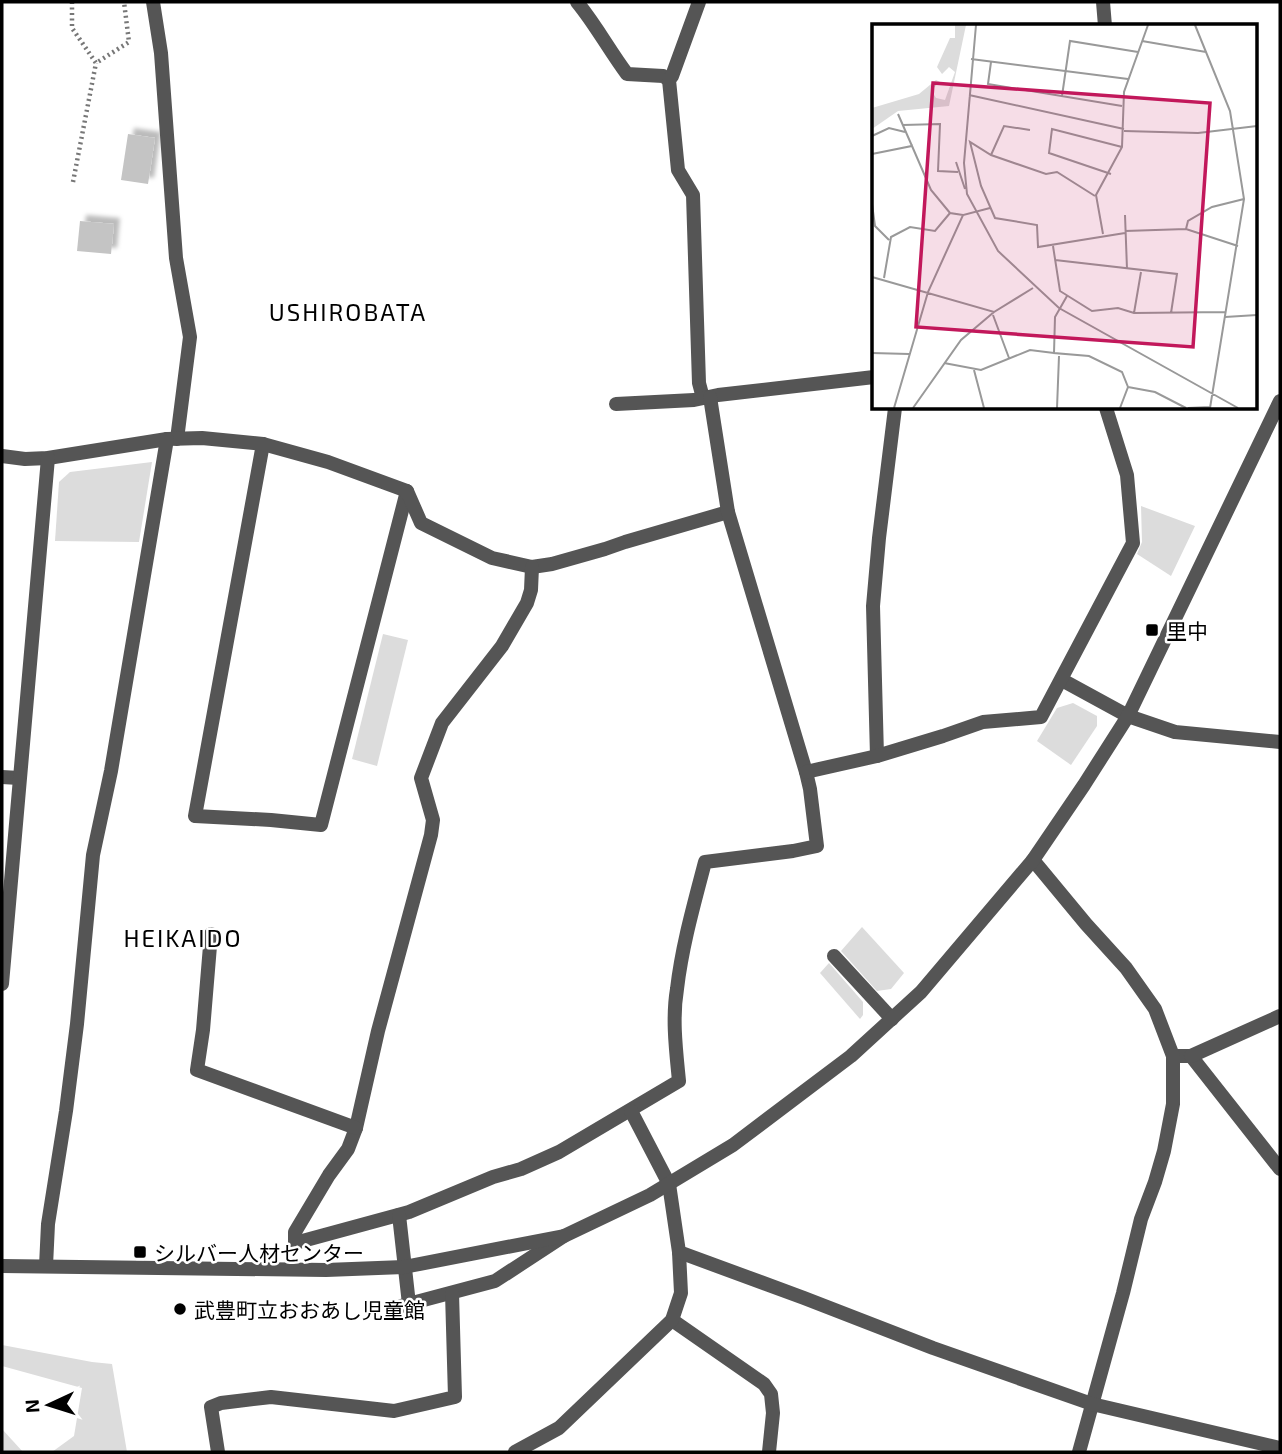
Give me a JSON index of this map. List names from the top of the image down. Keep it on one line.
{"districts":["USHIROBATA","HEIKAIDO"],"places":{"transit":["里中","シルバー人材センター"],"other":["武豊町立おおあし児童館"]},"north":"left"}
